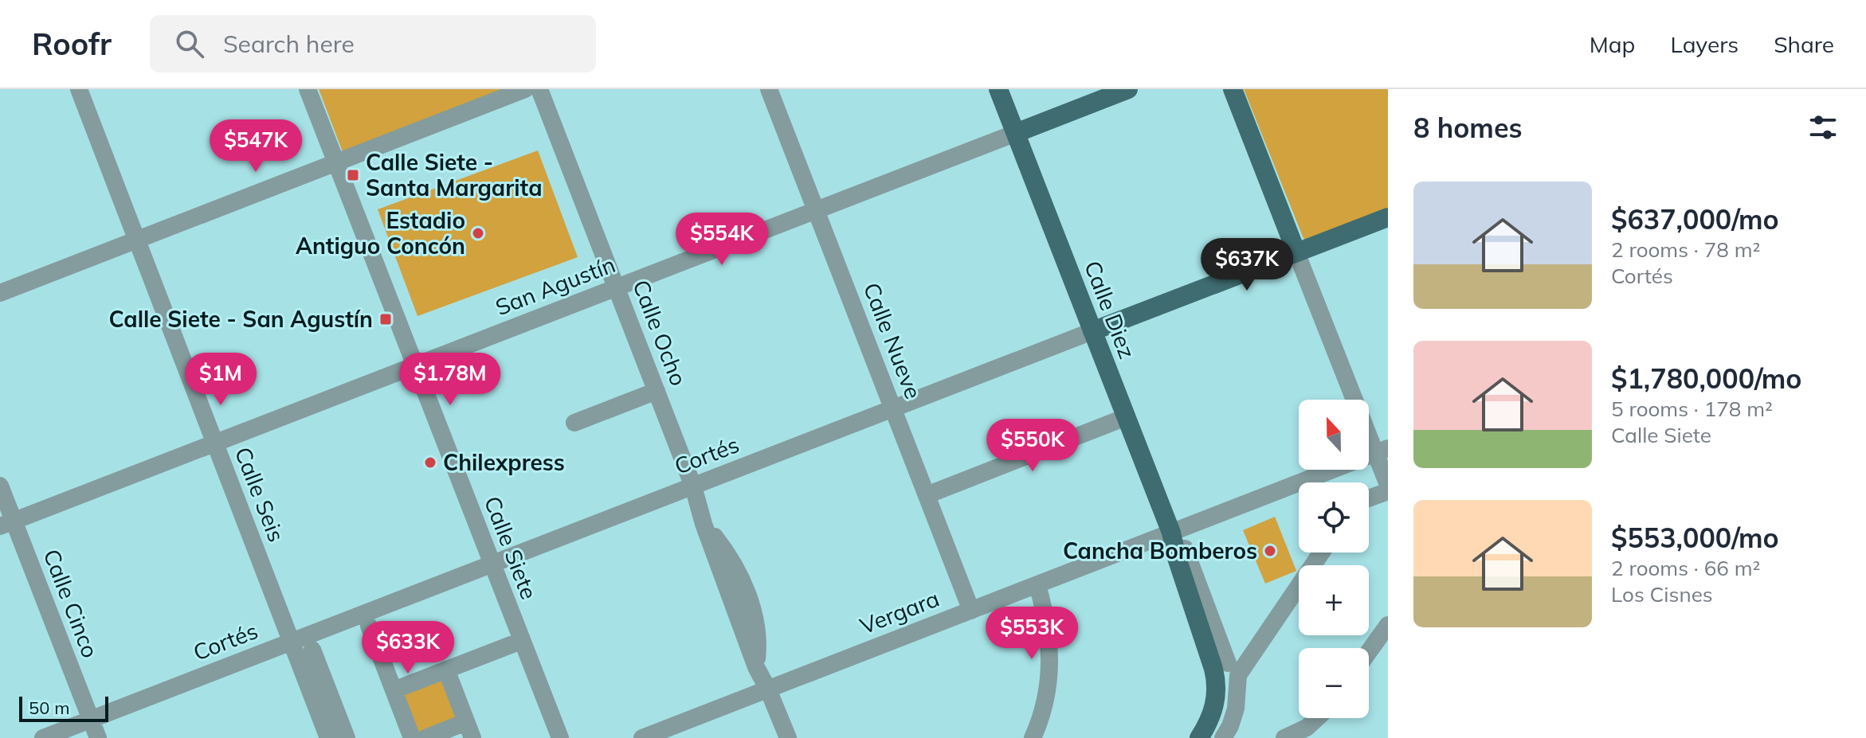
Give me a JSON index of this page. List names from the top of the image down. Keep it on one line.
{"streets":{"main road":["San Agustín","Calle Diez","Cortés"],"street":["Calle Ocho","Calle Nueve","Calle Seis","Calle Siete","Calle Cinco","Vergara"]},"crossings":[["San Agustín","Calle Diez"],["San Agustín","Calle Ocho"],["San Agustín","Calle Nueve"],["San Agustín","Calle Seis"],["San Agustín","Calle Siete"],["San Agustín","Calle Cinco"],["Calle Diez","Cortés"],["Calle Diez","Vergara"],["Calle Ocho","Cortés"],["Calle Ocho","Vergara"],["Calle Nueve","Cortés"],["Calle Nueve","Vergara"],["Cortés","Calle Seis"],["Cortés","Calle Siete"],["Cortés","Calle Cinco"]],"places":{"transit":["Calle Siete - Santa Margarita","Calle Siete - San Agustín"],"other":["Estadio Antiguo Concón","Chilexpress","Cancha Bomberos"]},"scale_bar":"50 m","north":"top","page":{"header":"Roofr","search":"Search here","nav":["Map","Layers","Share"],"heading":"8 homes","price":["$547K","$554K","$637K","$1M","$1.78M","$550K","$553K","$633K"],"list":[{"name":"$637,000/mo","note":"2 rooms · 78 m² · Cortés"},{"name":"$1,780,000/mo","note":"5 rooms · 178 m² · Calle Siete"},{"name":"$553,000/mo","note":"2 rooms · 66 m² · Los Cisnes"}],"map_buttons":["+","−"],"scale":"50 m"}}
